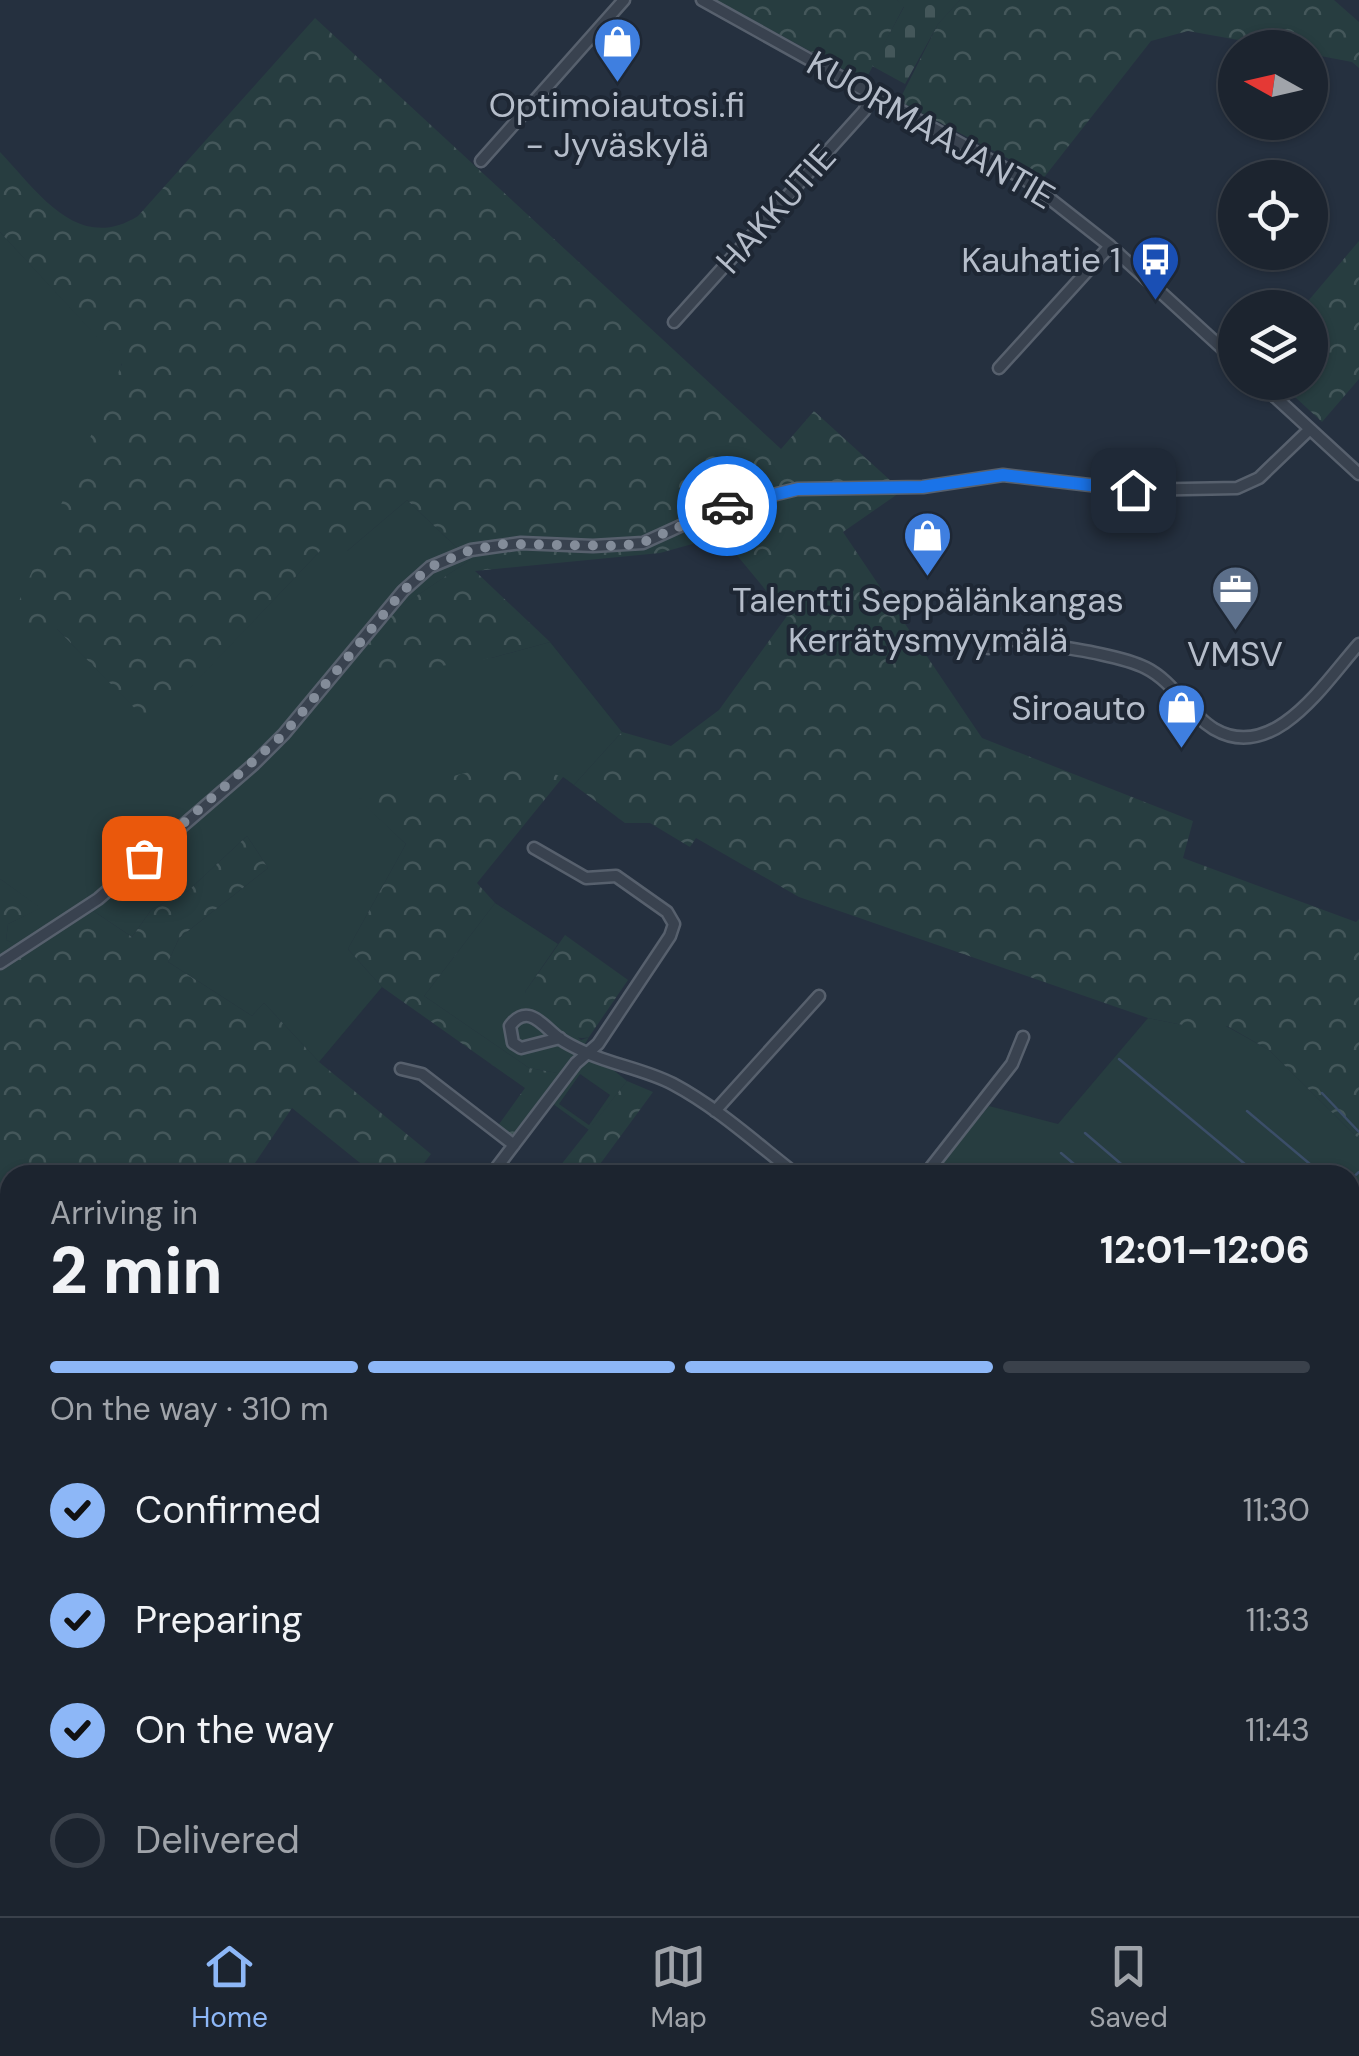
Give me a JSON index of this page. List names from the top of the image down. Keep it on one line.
{"streets":{"street":["KUORMAAJANTIE","HAKKUTIE"]},"crossings":[["KUORMAAJANTIE","HAKKUTIE"]],"places":{"shop":["Optimoiautosi.fi - Jyväskylä","Talentti Seppälänkangas Kerrätysmyymälä","Siroauto"],"bus stop":["Kauhatie 1"],"office":["VMSV"]},"north":"left","page":{"heading":["2 min","Arriving in","12:01–12:06"],"bar":"On the way · 310 m","list":[["Confirmed","11:30"],["Preparing","11:33"],["On the way","11:43"],"Delivered"],"tabs":["Home","Map","Saved"]}}
